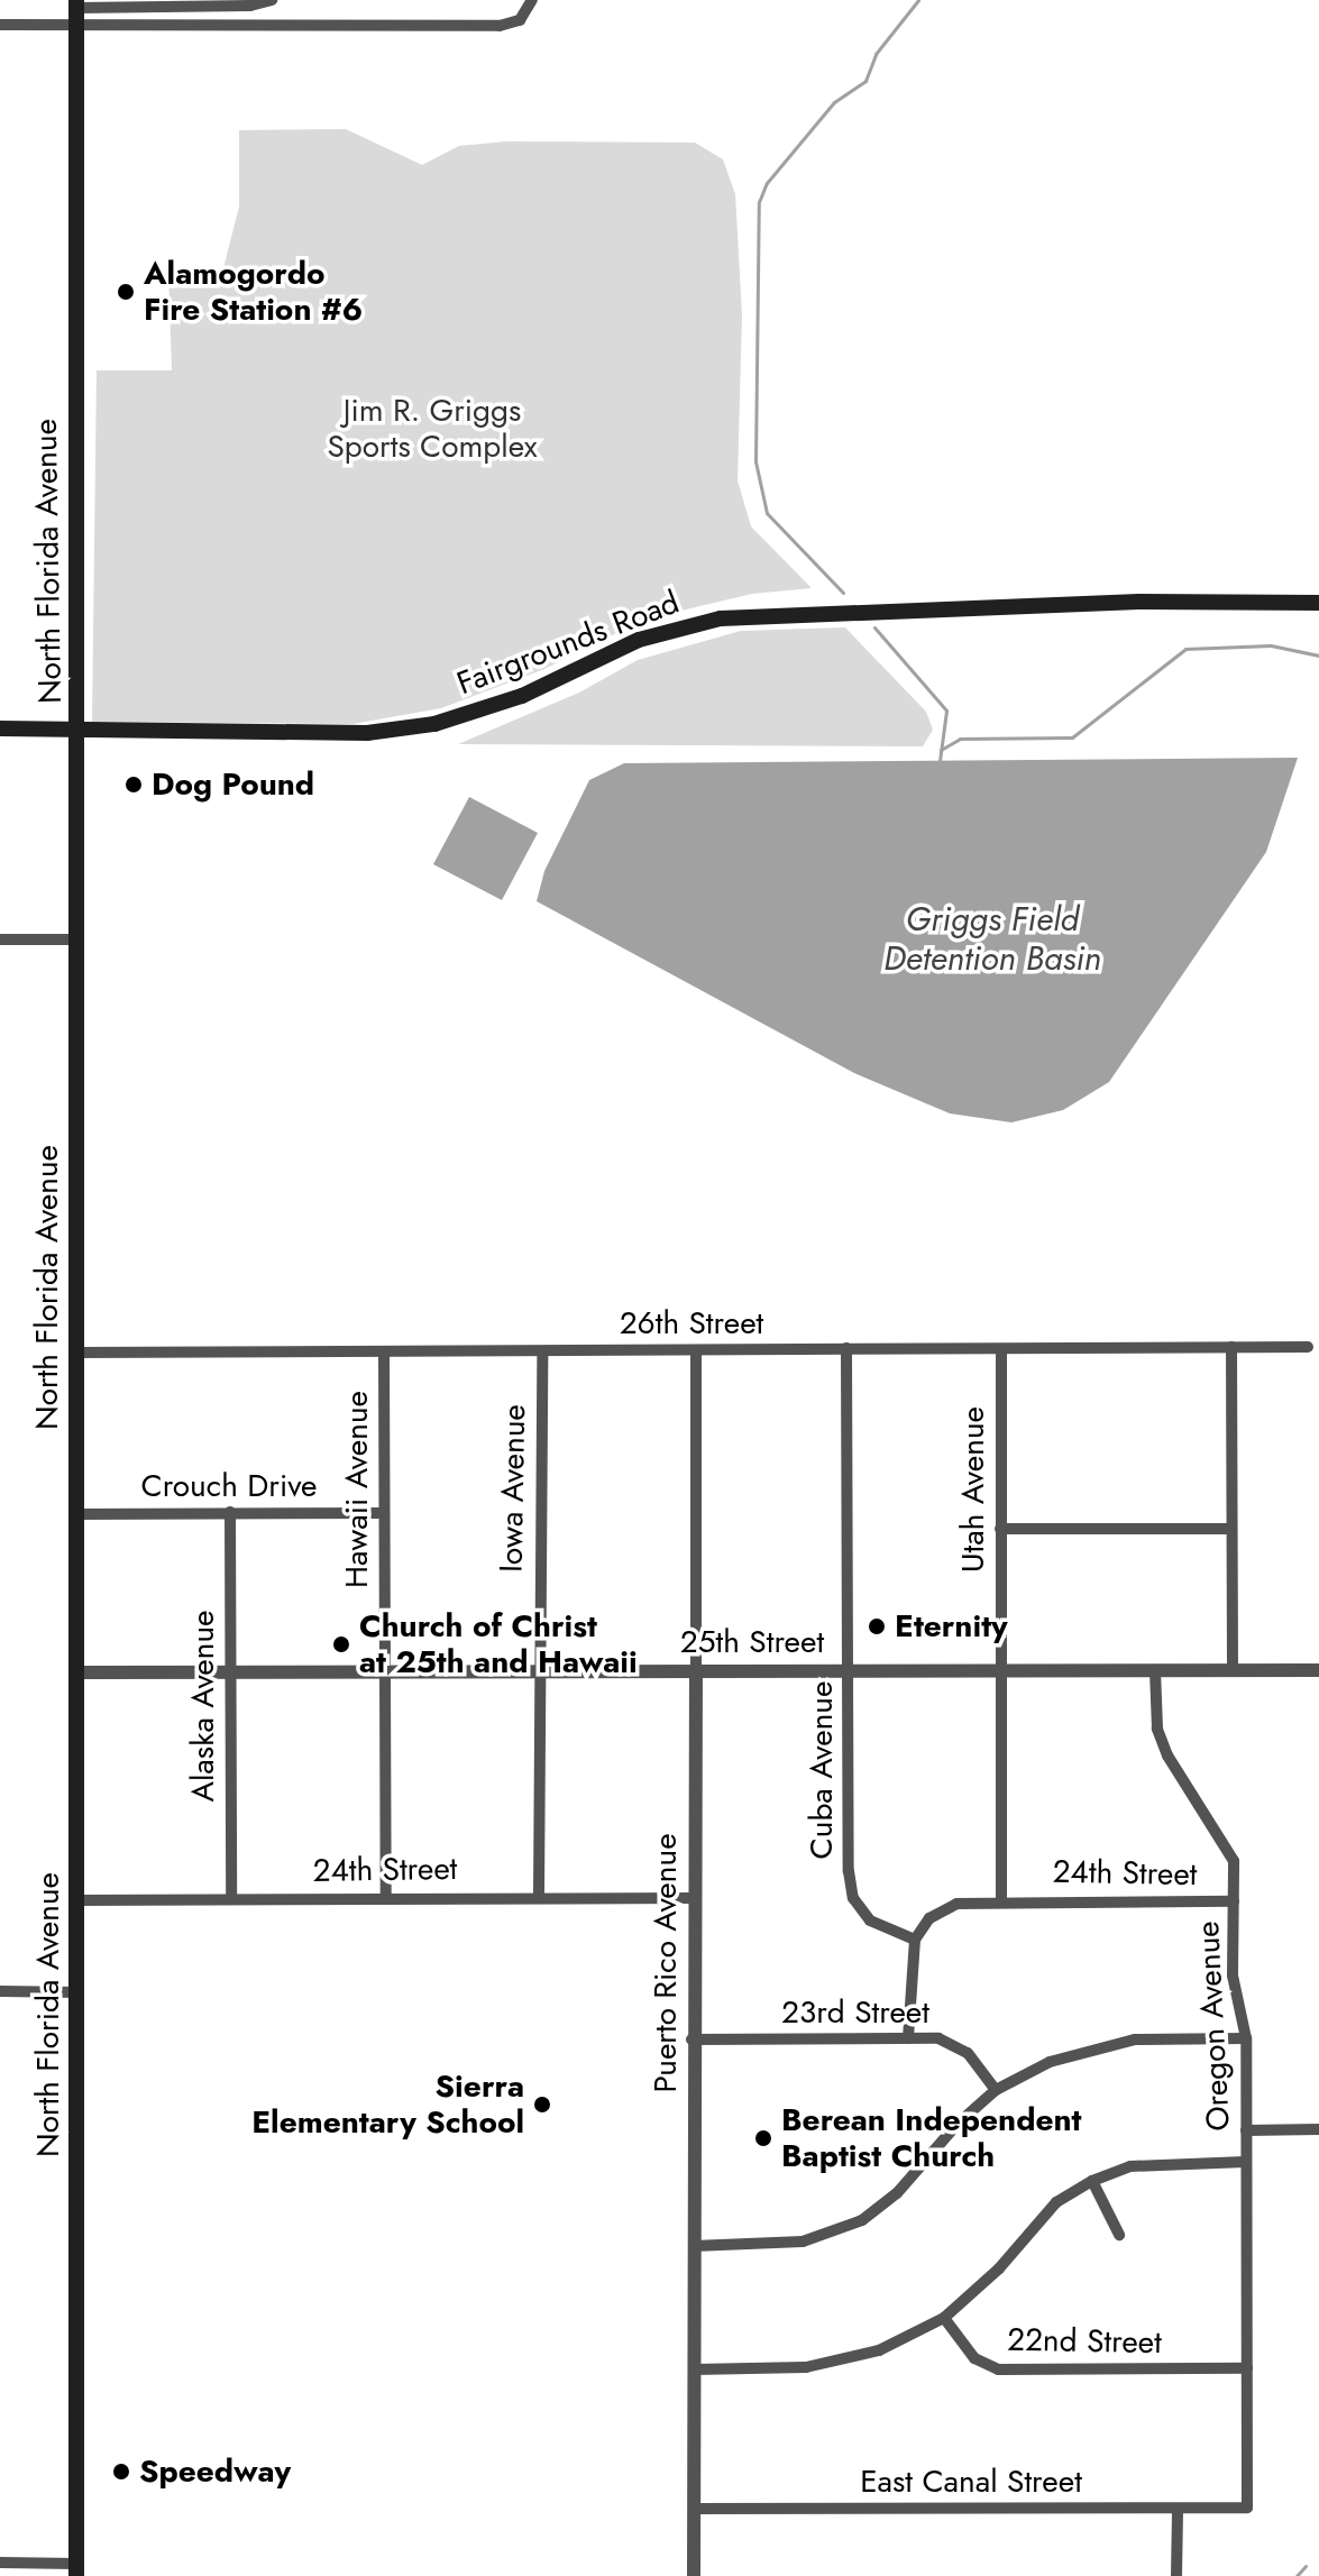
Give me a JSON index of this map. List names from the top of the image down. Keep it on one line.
{"streets":{"main road":["North Florida Avenue","Fairgrounds Road"],"street":["26th Street","Crouch Drive","Iowa Avenue","Hawaii Avenue","Utah Avenue","25th Street","Alaska Avenue","Cuba Avenue","24th Street","Puerto Rico Avenue","23rd Street","Oregon Avenue","22nd Street","East Canal Street"]},"crossings":[["North Florida Avenue","Fairgrounds Road"],["North Florida Avenue","26th Street"],["North Florida Avenue","Crouch Drive"],["North Florida Avenue","25th Street"],["North Florida Avenue","24th Street"],["26th Street","Iowa Avenue"],["26th Street","Hawaii Avenue"],["26th Street","Utah Avenue"],["26th Street","Cuba Avenue"],["26th Street","Puerto Rico Avenue"],["Crouch Drive","Hawaii Avenue"],["Crouch Drive","Alaska Avenue"],["Iowa Avenue","25th Street"],["Iowa Avenue","24th Street"],["Hawaii Avenue","25th Street"],["Hawaii Avenue","24th Street"],["Utah Avenue","25th Street"],["Utah Avenue","24th Street"],["25th Street","Alaska Avenue"],["25th Street","Cuba Avenue"],["25th Street","Puerto Rico Avenue"],["25th Street","Oregon Avenue"],["Alaska Avenue","24th Street"],["Cuba Avenue","24th Street"],["24th Street","Puerto Rico Avenue"],["24th Street","Oregon Avenue"],["Puerto Rico Avenue","23rd Street"],["Puerto Rico Avenue","East Canal Street"],["Oregon Avenue","22nd Street"],["Oregon Avenue","East Canal Street"]],"water":["Griggs Field Detention Basin"],"parks":["Jim R. Griggs Sports Complex"],"places":["Alamogordo Fire Station #6","Dog Pound","Eternity","Church of Christ at 25th and Hawaii","Sierra Elementary School","Berean Independent Baptist Church","Speedway"]}
